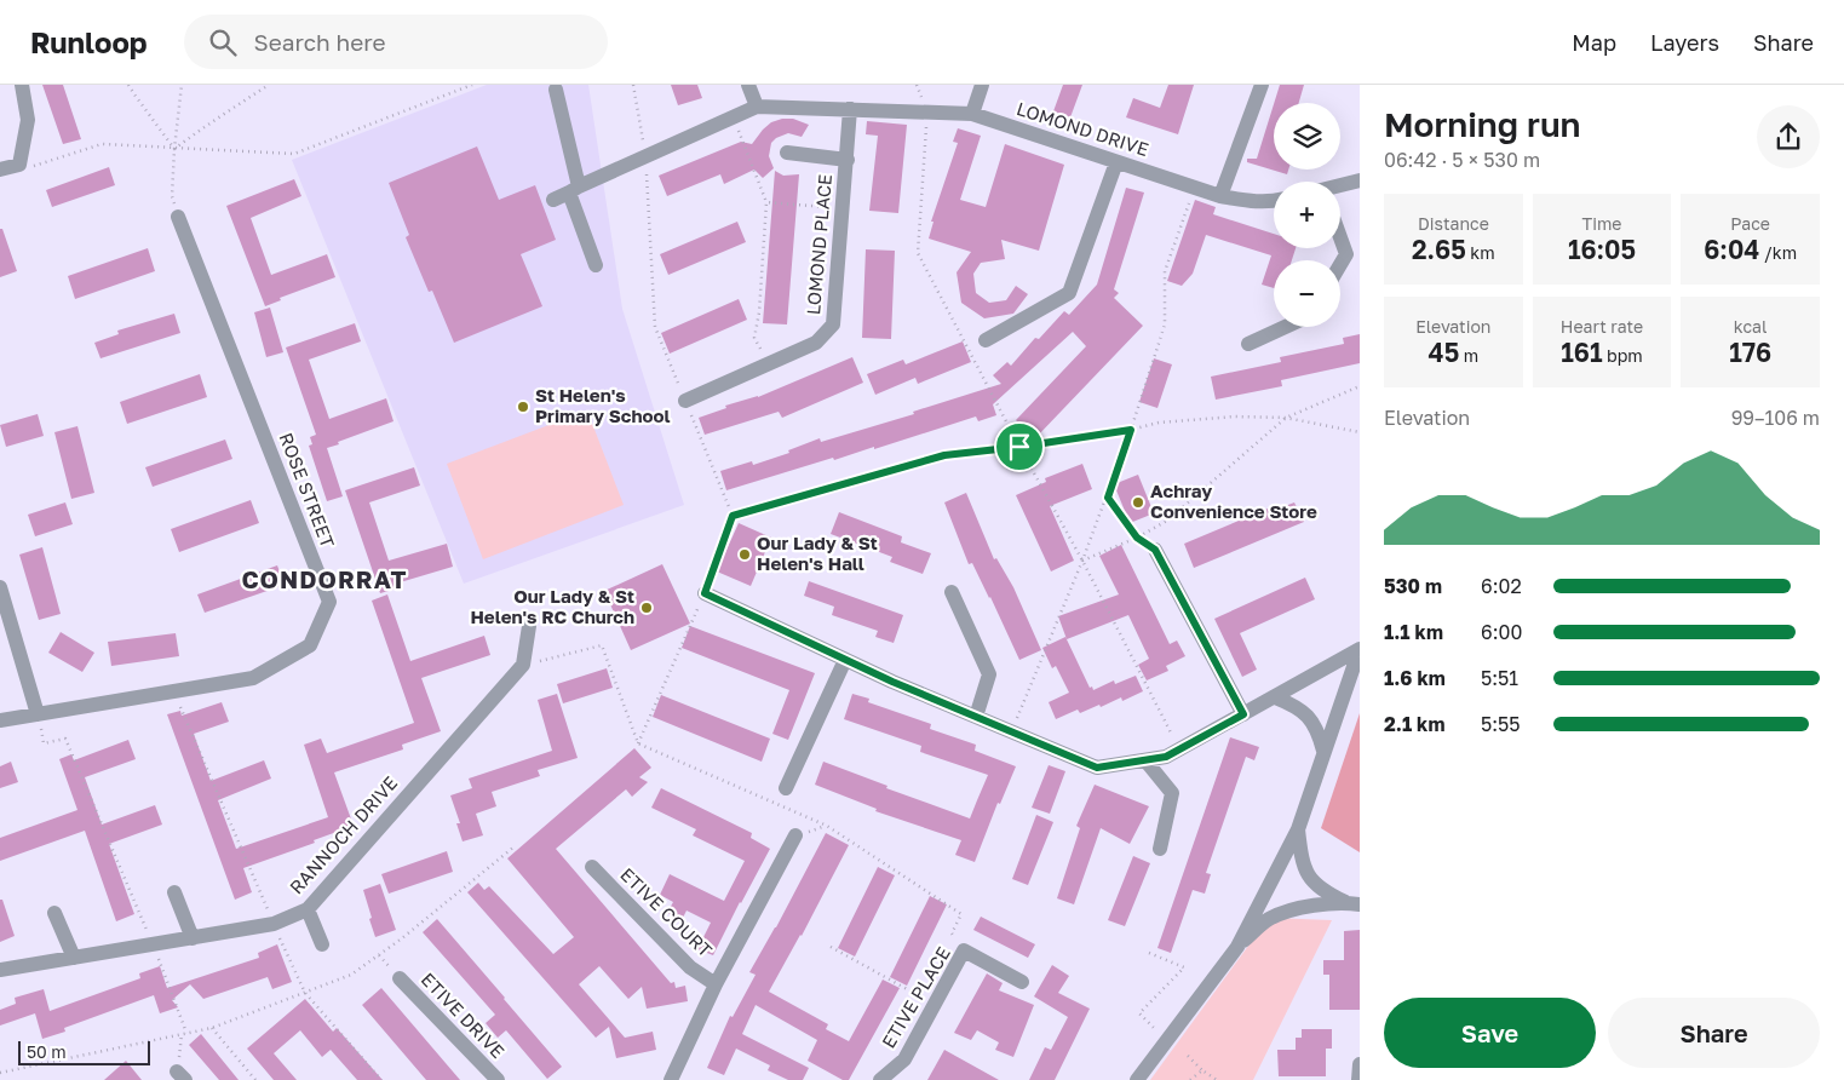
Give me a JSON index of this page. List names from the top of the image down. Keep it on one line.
{"streets":{"street":["LOMOND DRIVE","LOMOND PLACE","ROSE STREET","RANNOCH DRIVE","ETIVE COURT","ETIVE PLACE","ETIVE DRIVE"]},"crossings":[["LOMOND DRIVE","LOMOND PLACE"]],"districts":["CONDORRAT"],"places":["St Helen's Primary School","Achray Convenience Store","Our Lady & St Helen's Hall","Our Lady & St Helen's RC Church"],"scale_bar":"50 m","page":{"header":"Runloop","search":"Search here","nav":["Map","Layers","Share"],"heading":["Morning run","06:42 · 5 × 530 m"],"map_buttons":["+","−"],"stats":[["Distance","2.65 km"],["Time","16:05"],["Pace","6:04 /km"],["Elevation","45 m"],["Heart rate","161 bpm"],["kcal","176"]],"chart":["Elevation","99–106 m"],"list":[{"name":"530 m","note":"6:02"},{"name":"1.1 km","note":"6:00"},{"name":"1.6 km","note":"5:51"},{"name":"2.1 km","note":"5:55"}],"buttons":["Save","Share"],"scale":"50 m"}}
